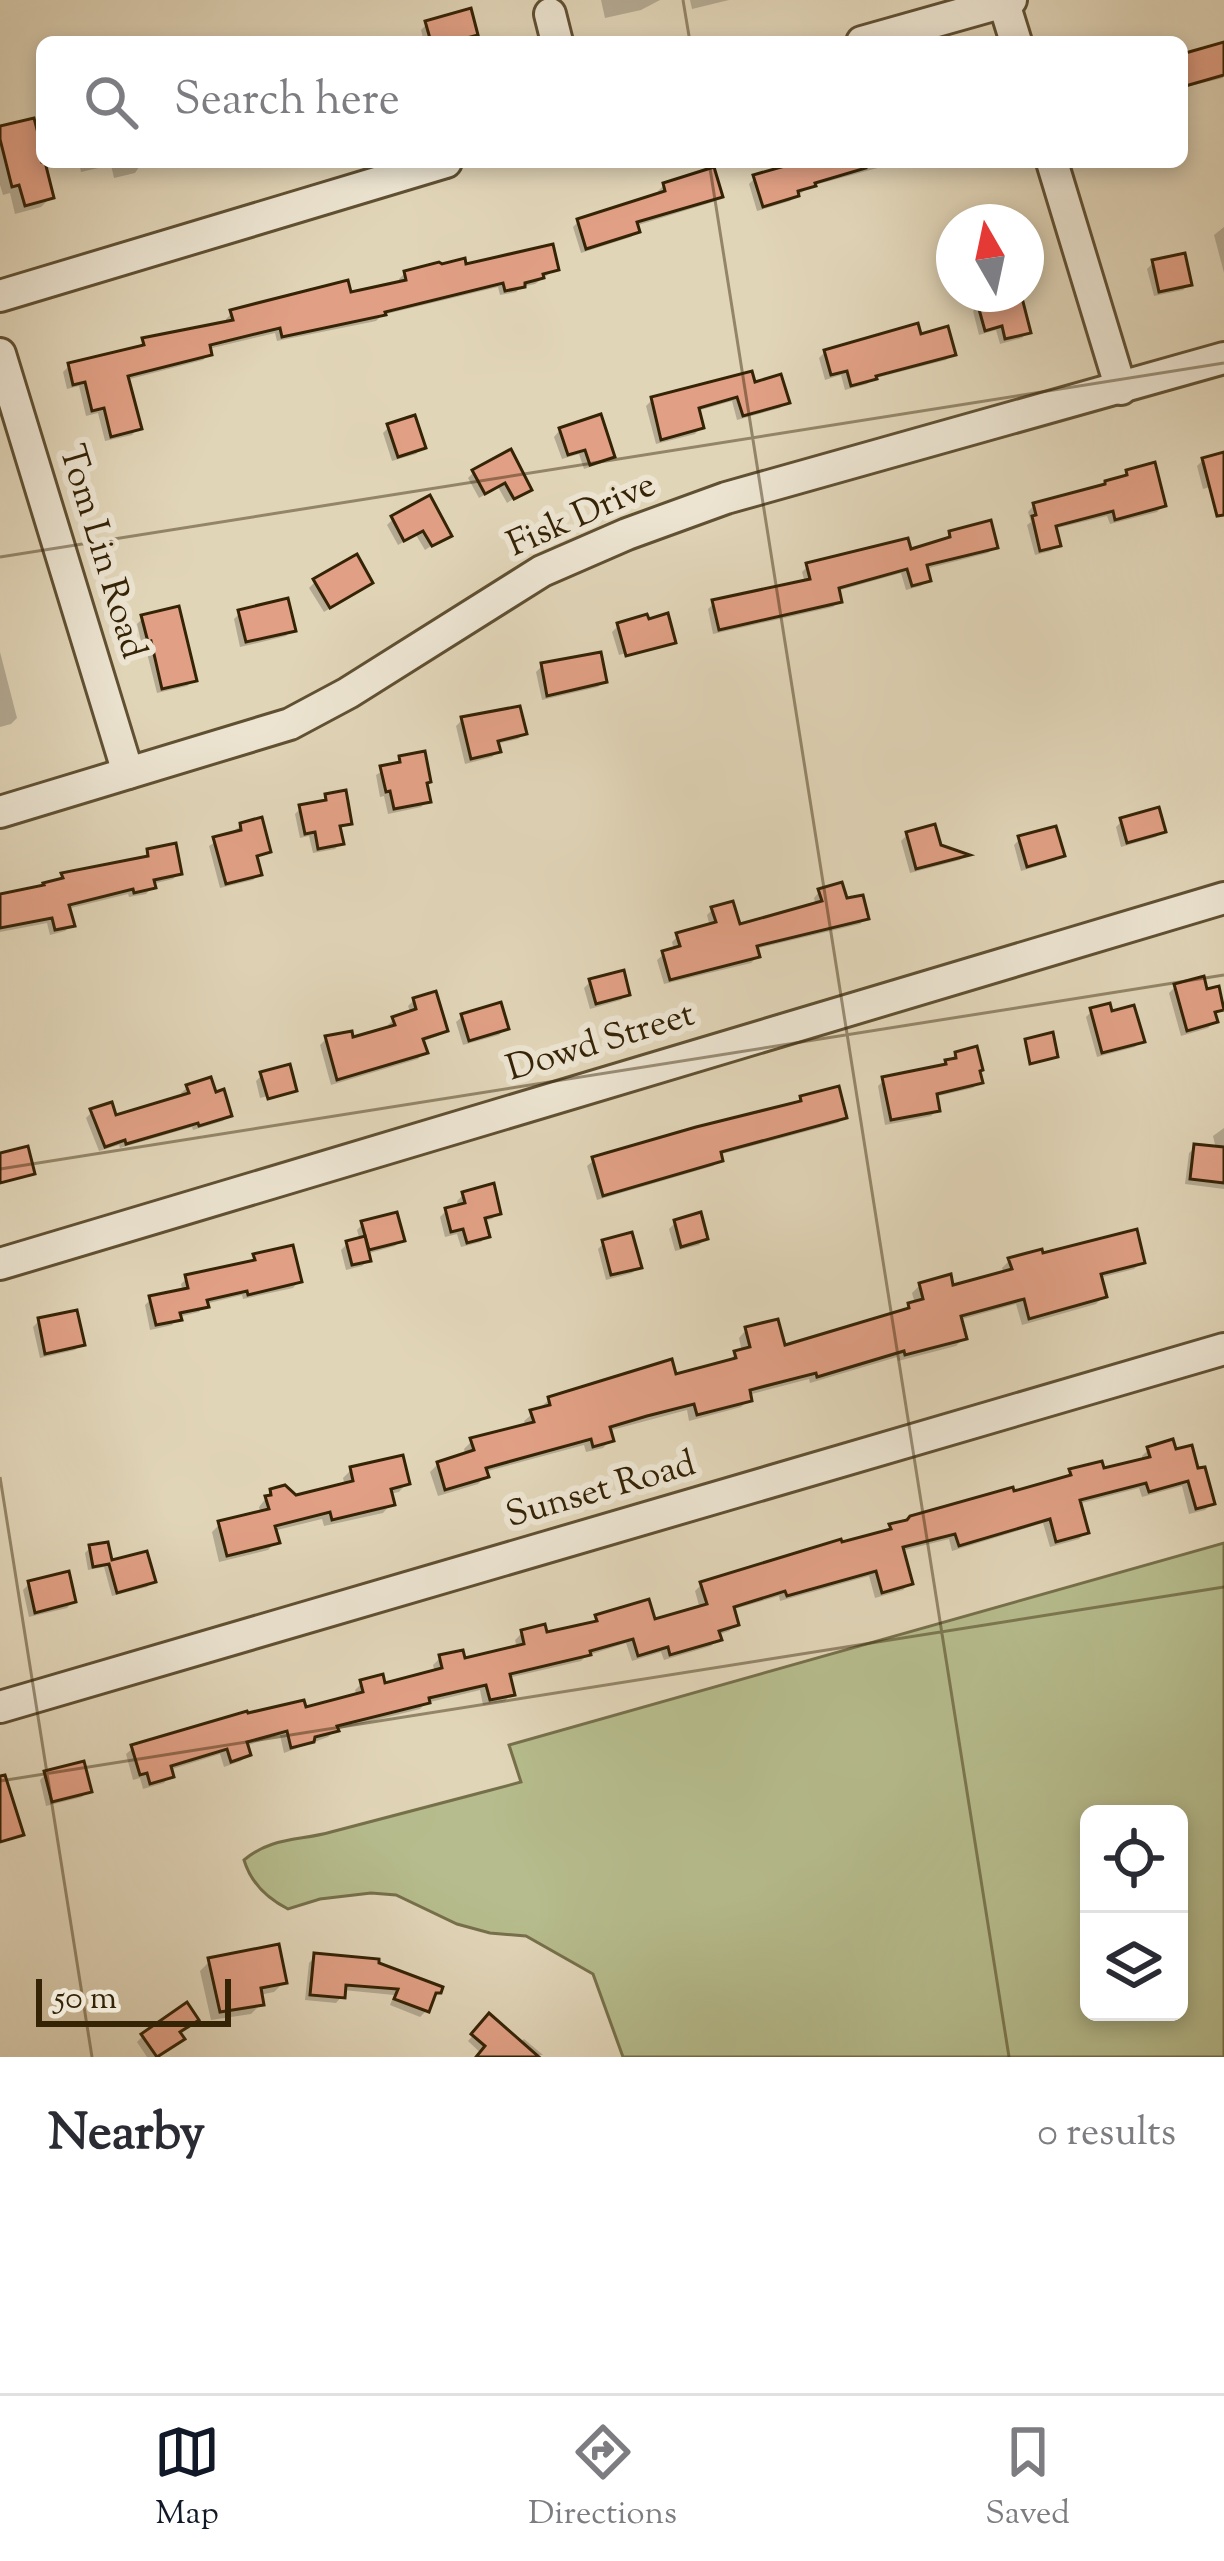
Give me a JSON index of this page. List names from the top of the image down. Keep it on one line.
{"streets":{"street":["Fisk Drive","Tom Lin Road","Dowd Street","Sunset Road"]},"crossings":[["Fisk Drive","Tom Lin Road"]],"scale_bar":"50 m","north":"top","page":{"search":"Search here","scale":"50 m","heading":["Nearby","0 results"],"nav":["Map","Directions","Saved"]}}
